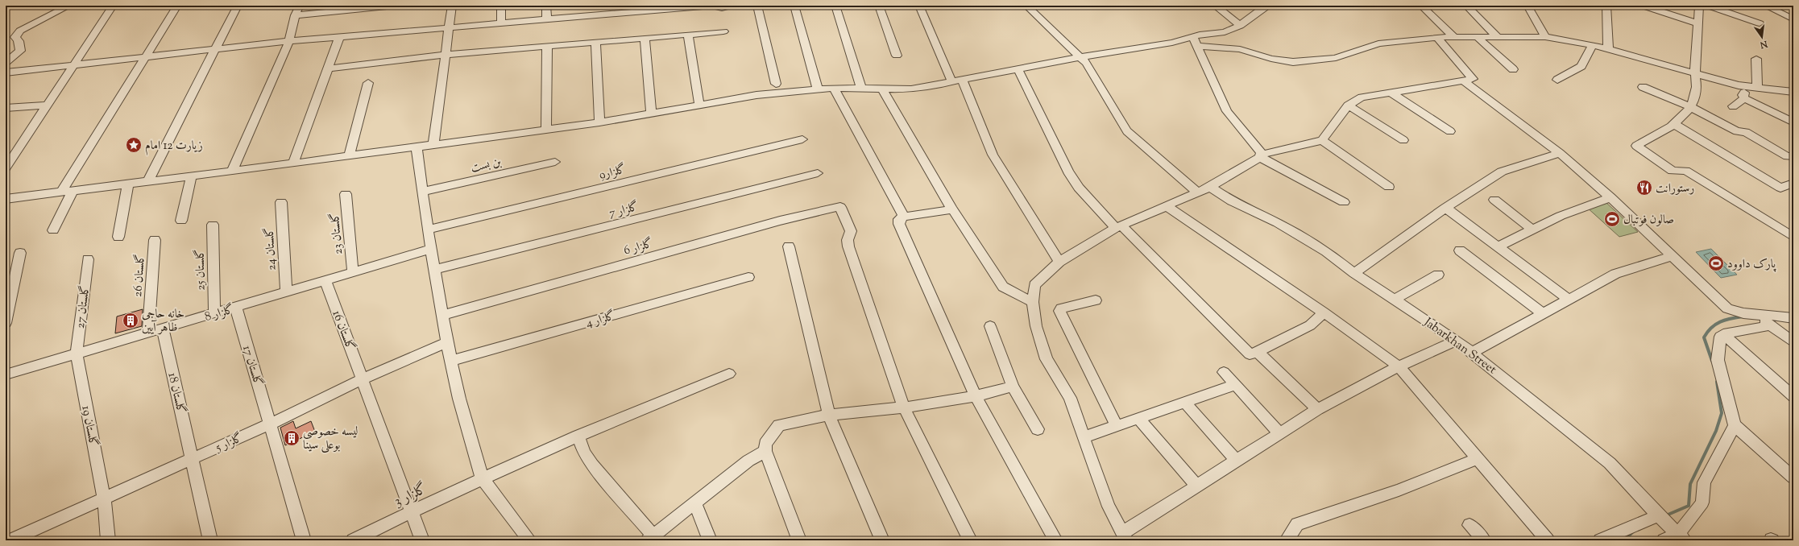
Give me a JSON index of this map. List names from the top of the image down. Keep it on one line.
{"streets":{"street":["بن بست","گلزار9","گلزار 7","گلستان 23","گلزار 6","گلستان 24","گلستان 25","گلستان 26","گلستان 27","گلزار 8","گلزار 4","گلستان 16","Jabarkhan Street","گلستان 17","گلستان 18","گلستان 19","گلزار 5","گلزار 3"]},"crossings":[["گلستان 23","گلزار 8"],["گلستان 24","گلزار 8"],["گلستان 25","گلزار 8"],["گلستان 26","گلزار 8"],["گلستان 27","گلزار 8"],["گلستان 27","گلستان 19"],["گلزار 8","گلستان 16"],["گلزار 8","گلستان 17"],["گلزار 8","گلستان 18"],["گلزار 8","گلستان 19"],["گلستان 16","گلزار 5"],["گلستان 16","گلزار 3"],["گلستان 17","گلزار 5"],["گلستان 18","گلزار 5"],["گلستان 19","گلزار 5"]],"places":{"place":["زیارت 12 امام"],"restaurant":["رستورانت"],"sports":["صالون فوتبال","پارک داوود"],"building":["خانه حاجی ظاهر آیین","لیسه خصوصی بوعلی سینا"]},"north":"bottom"}
